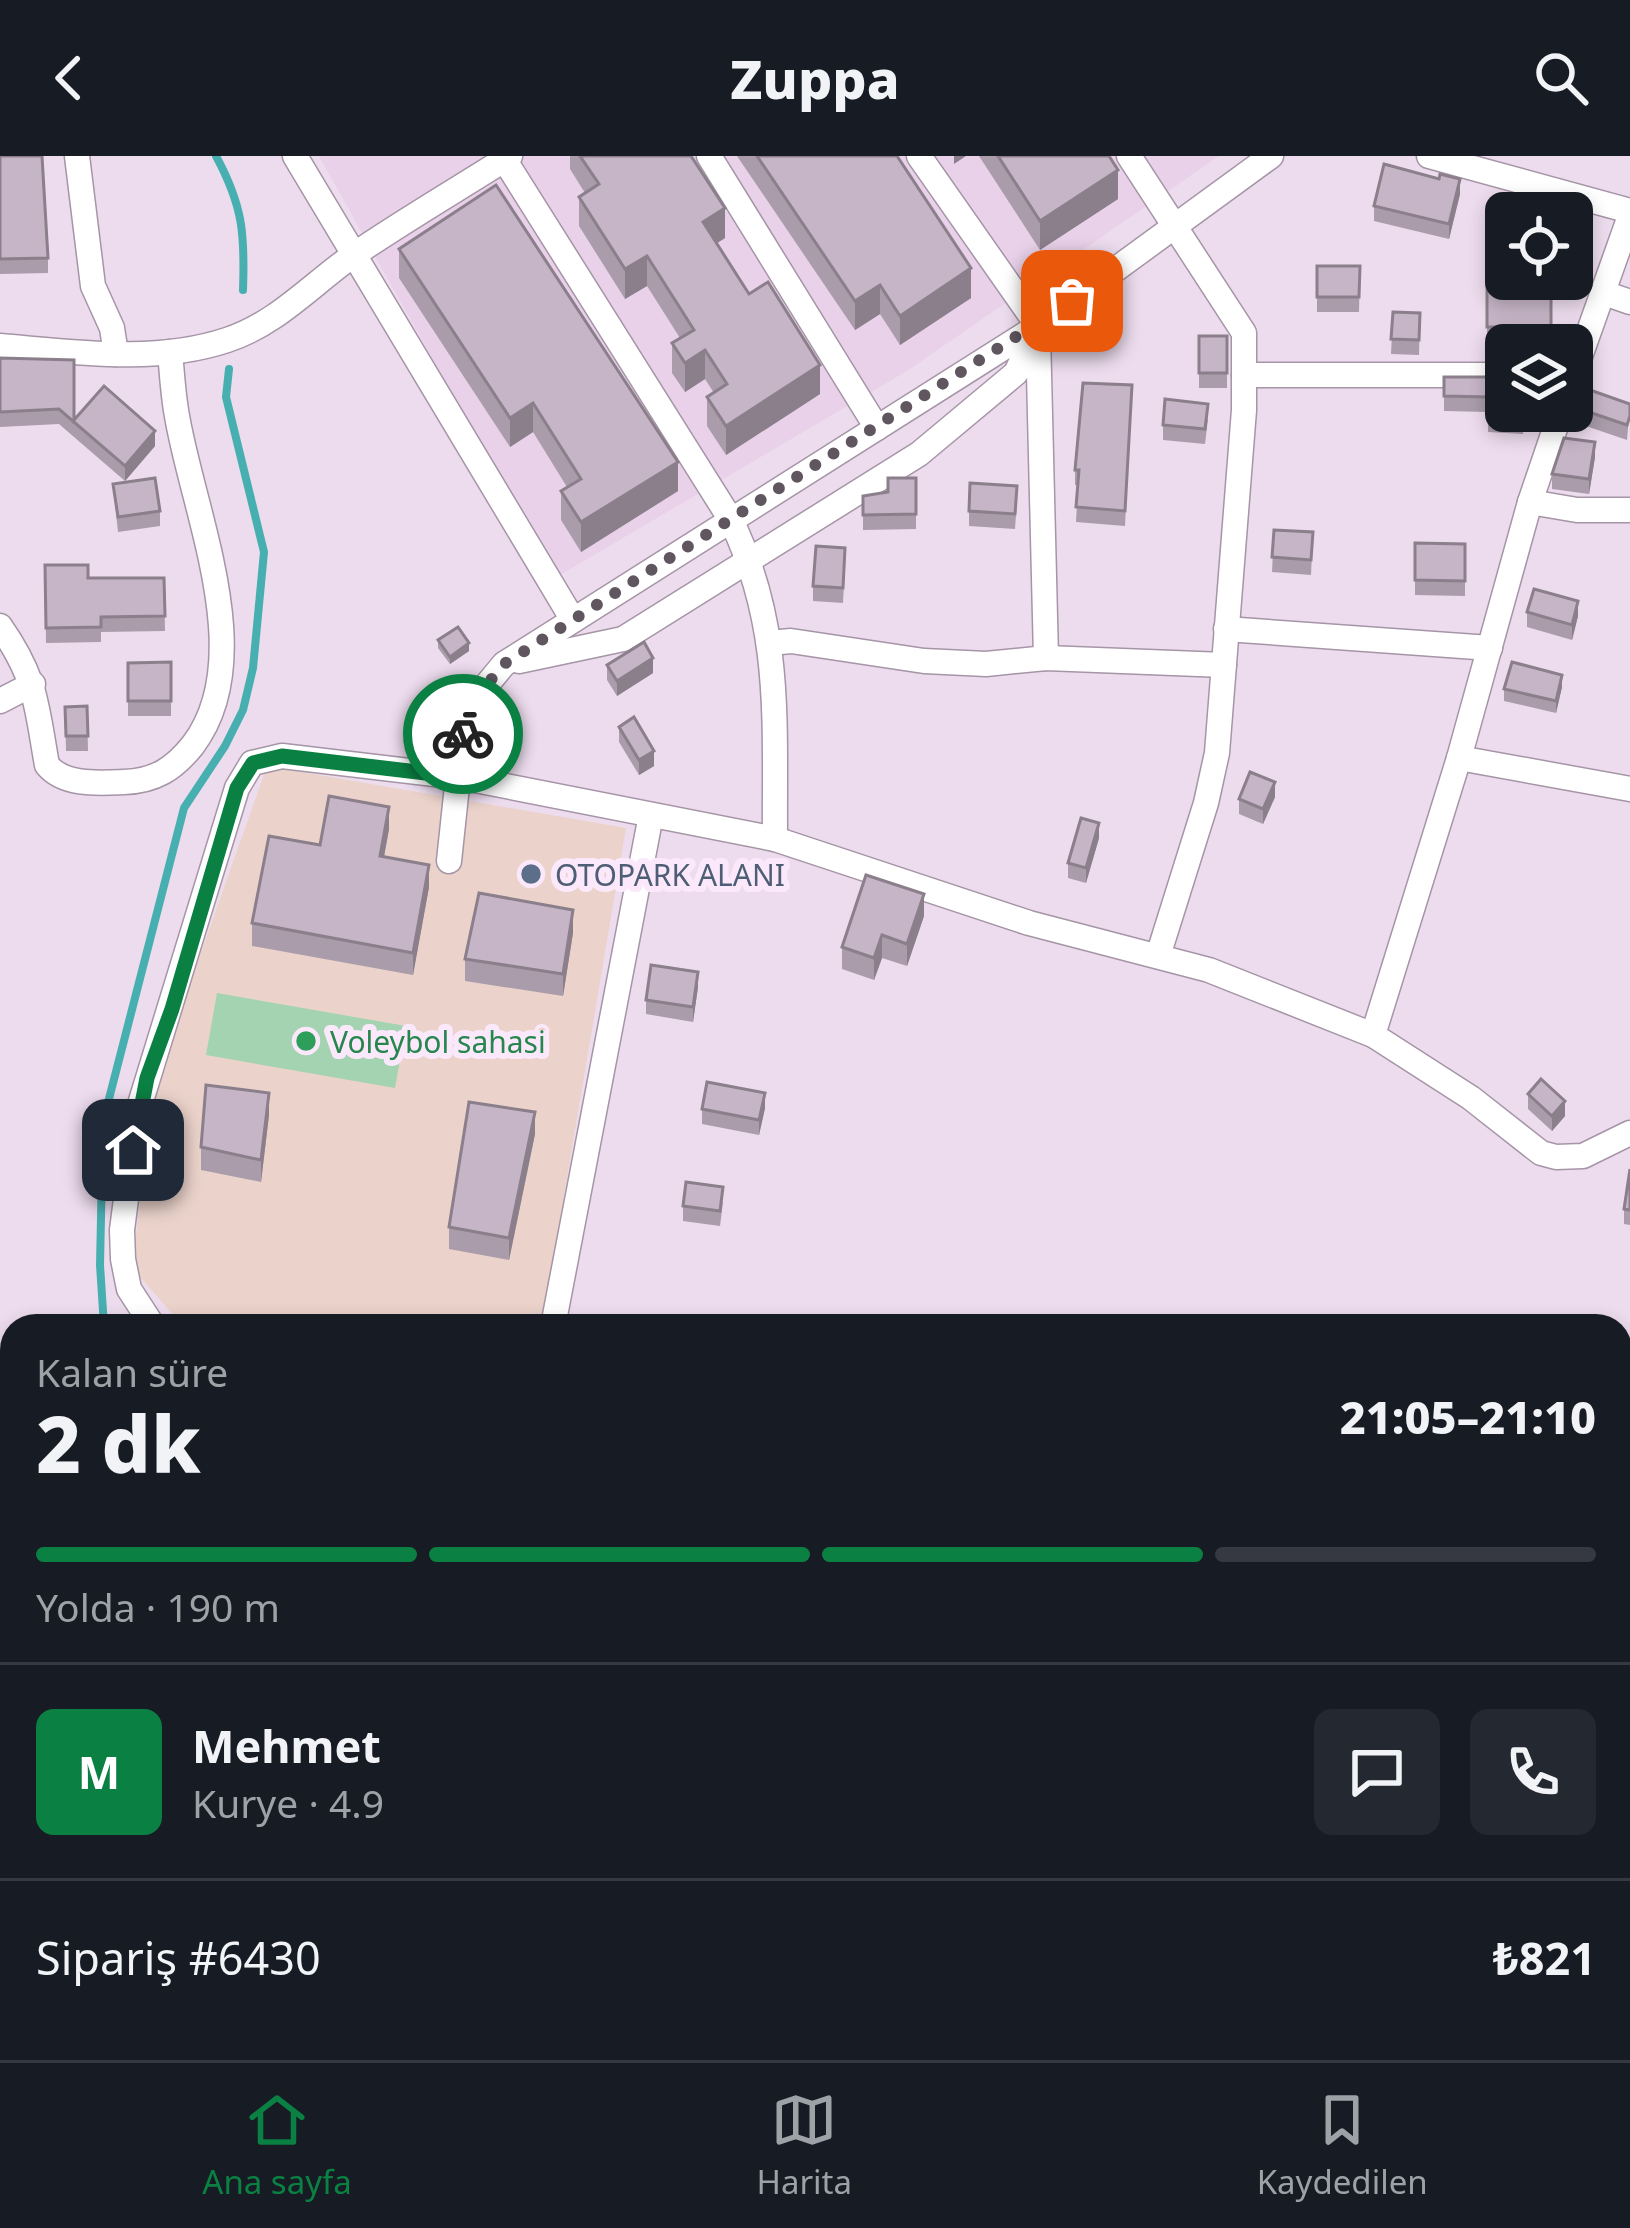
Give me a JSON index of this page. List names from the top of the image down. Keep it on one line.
{"places":["OTOPARK ALANI","Voleybol sahasi"],"page":{"header":"Zuppa","heading":["2 dk","Kalan süre","21:05–21:10"],"panel":["Mehmet","Kurye · 4.9","Sipariş #6430","₺821"],"bar":"Yolda · 190 m","round":"M","tabs":["Ana sayfa","Harita","Kaydedilen"]}}
